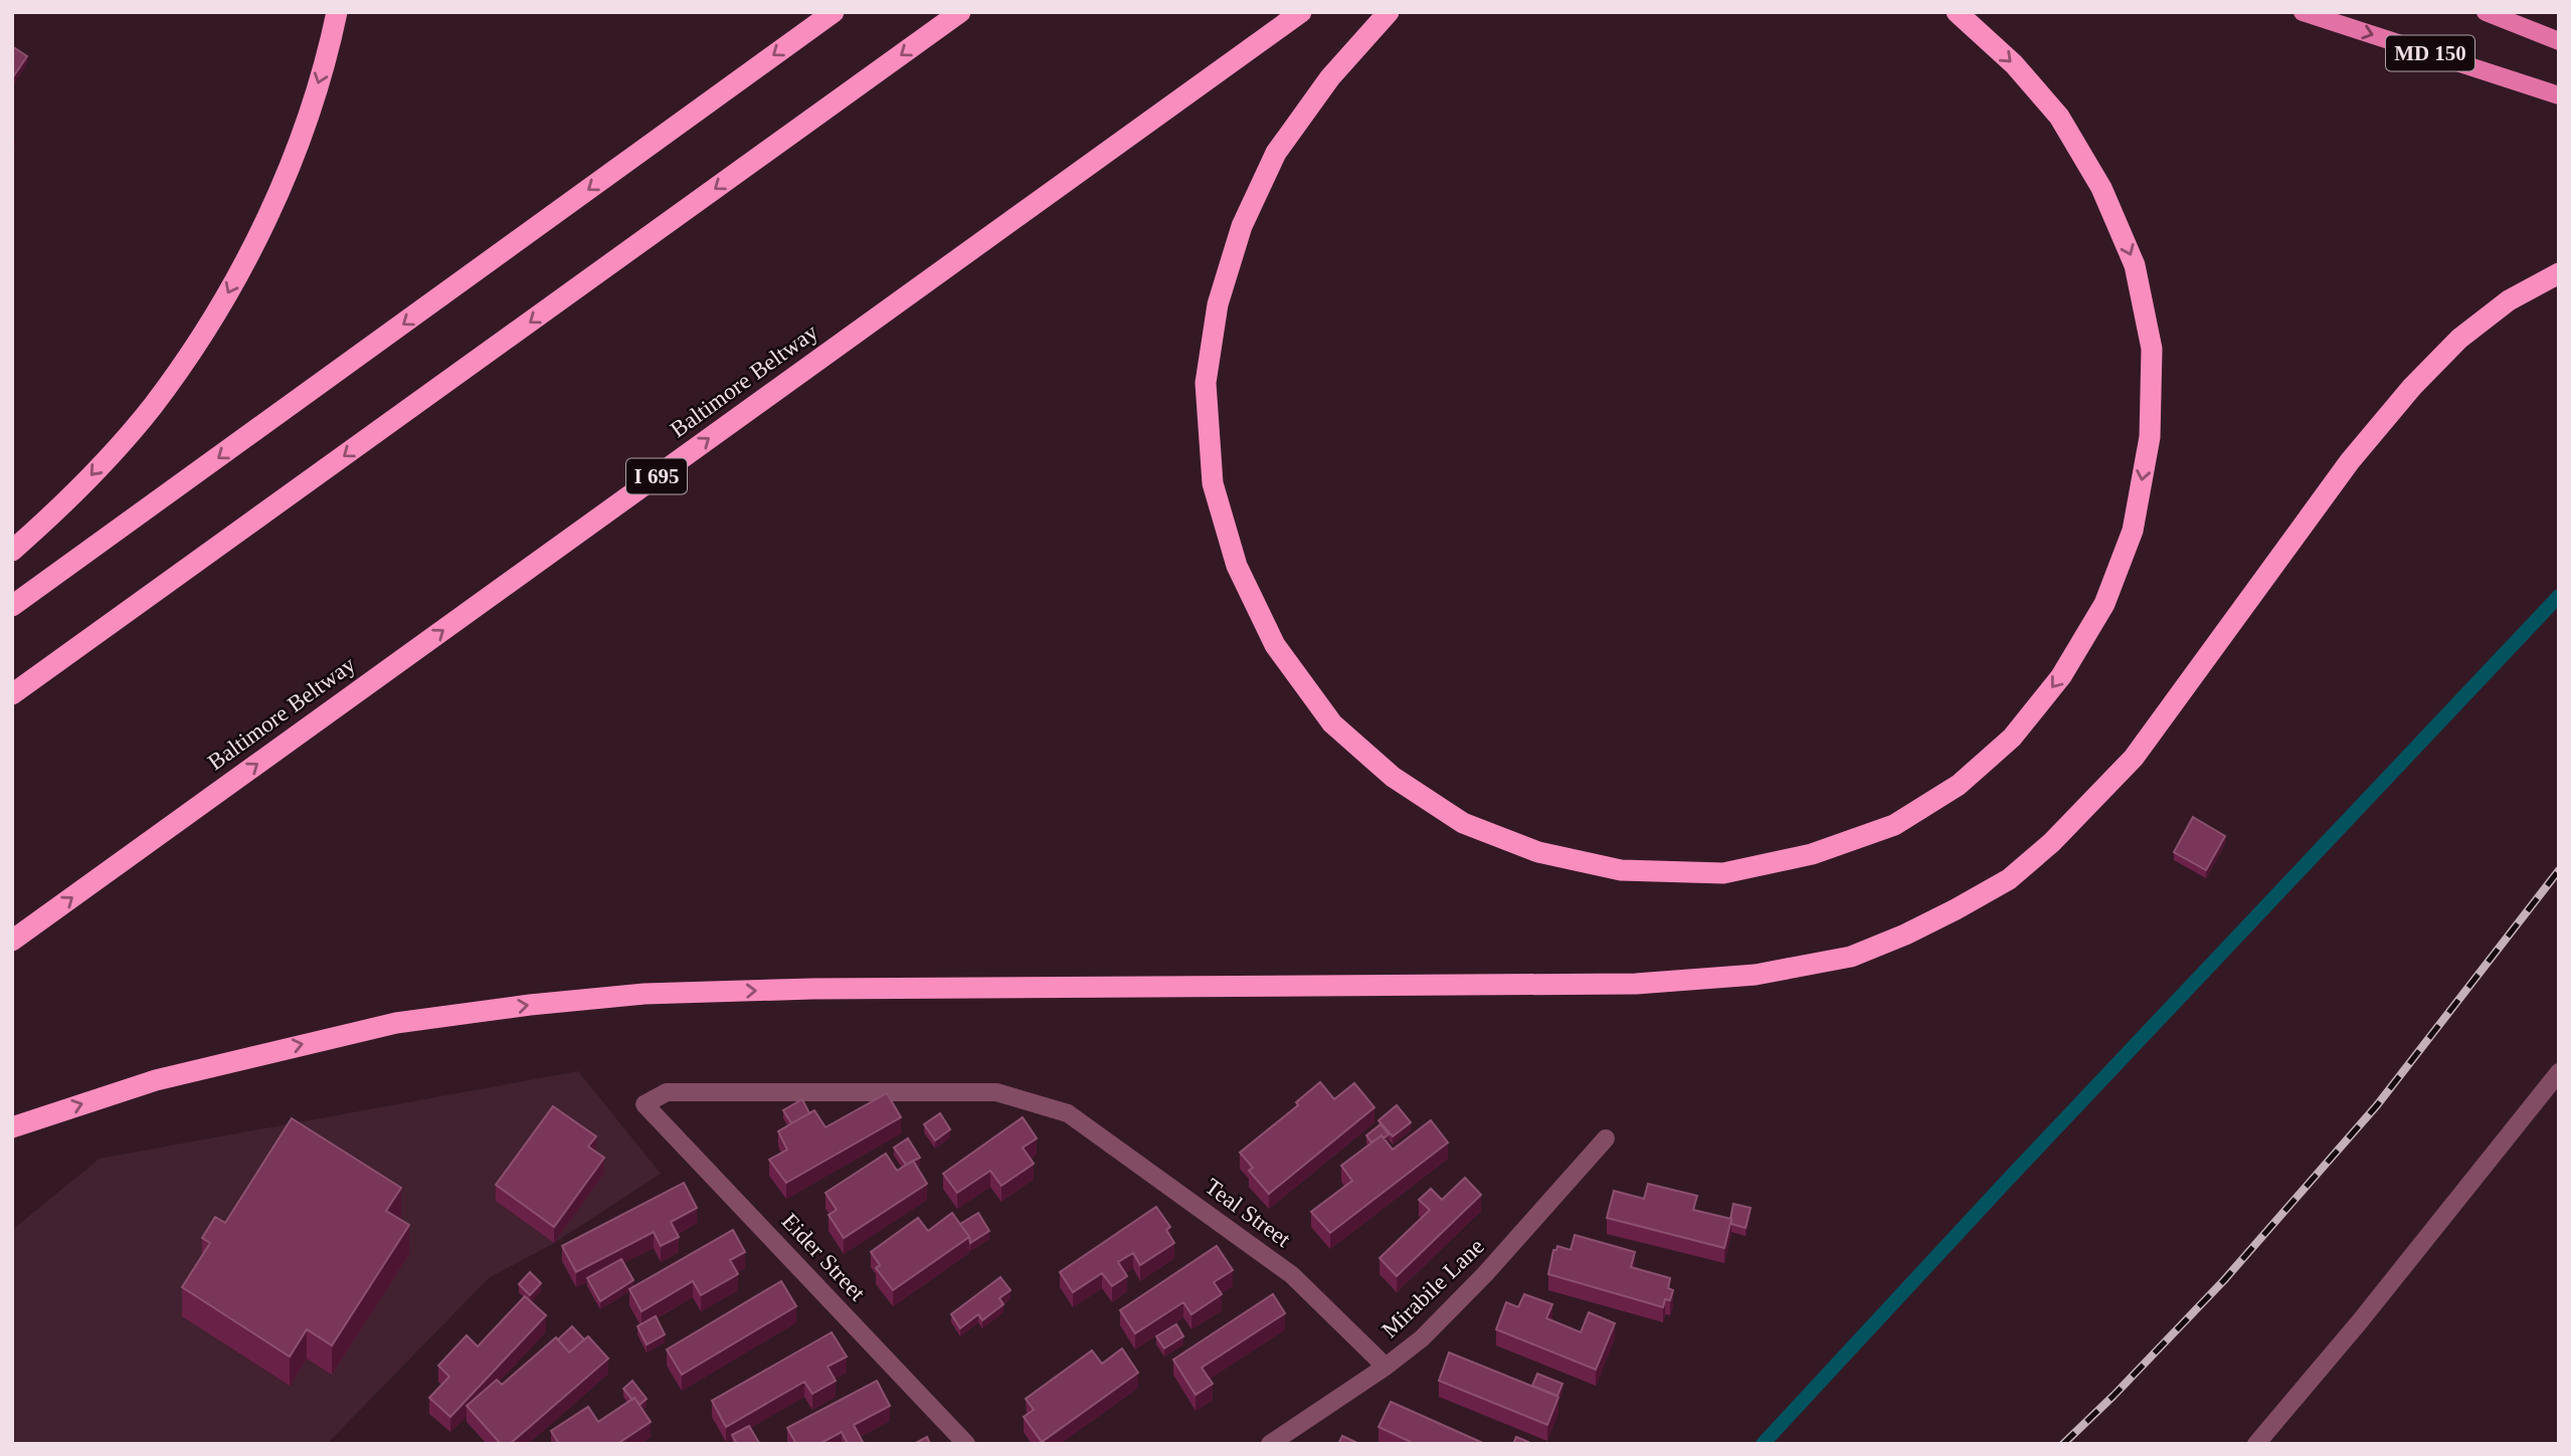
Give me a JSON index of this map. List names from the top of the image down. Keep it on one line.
{"streets":{"highway":["Baltimore Beltway","I 695"],"main road":["MD 150"],"street":["Teal Street","Eider Street","Mirabile Lane"]},"crossings":[["Teal Street","Eider Street"],["Teal Street","Mirabile Lane"]],"one_way":["Baltimore Beltway"]}
